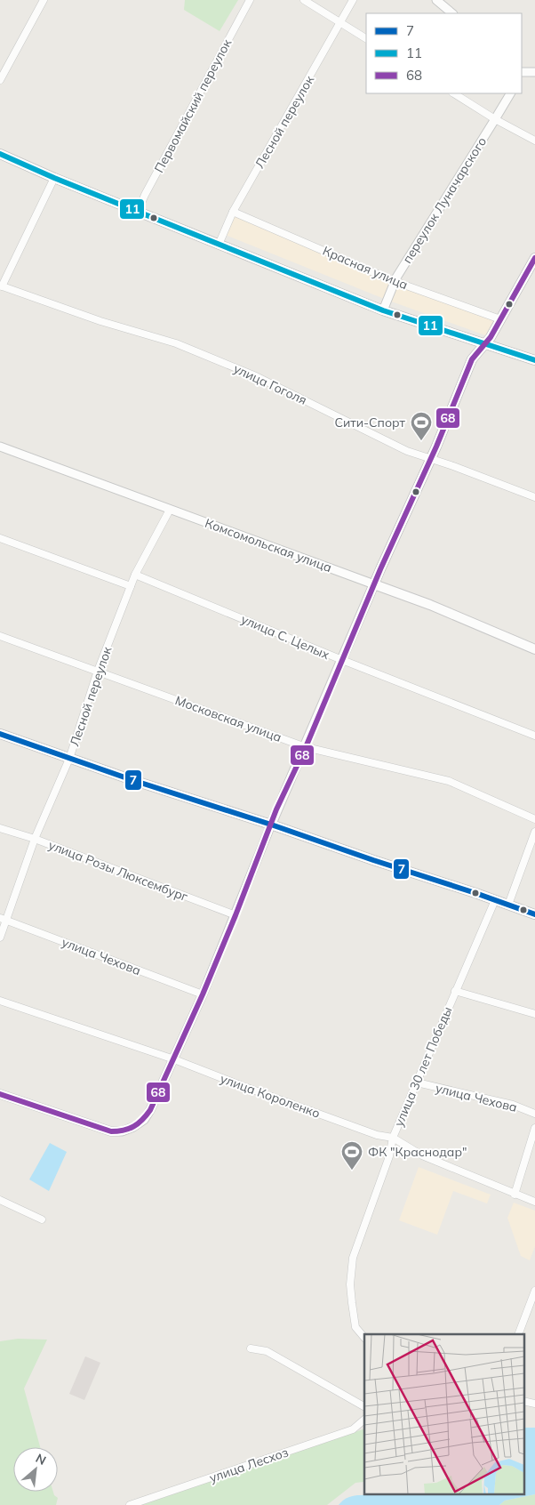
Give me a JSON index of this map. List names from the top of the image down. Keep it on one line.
{"streets":{"main road":["Комсомольская улица"],"street":["Первомайский переулок","Лесной переулок","переулок Луначарского","Красная улица","улица Гоголя","улица С. Целых","Московская улица","улица Розы Люксембург","улица Чехова","улица 30 лет Победы","улица Короленко","улица Лесхоз"]},"crossings":[["Лесной переулок","Красная улица"],["Лесной переулок","Комсомольская улица"],["Лесной переулок","улица С. Целых"],["Лесной переулок","Московская улица"],["Лесной переулок","улица Розы Люксембург"],["Лесной переулок","улица Чехова"],["переулок Луначарского","Красная улица"],["улица Чехова","улица 30 лет Победы"],["улица 30 лет Победы","улица Короленко"]],"places":{"sports":["Сити-Спорт","ФК \"Краснодар\""]},"lines":["transit line 11","transit line 68","transit line 7"],"legend":["7","11","68"],"north":"top right"}
